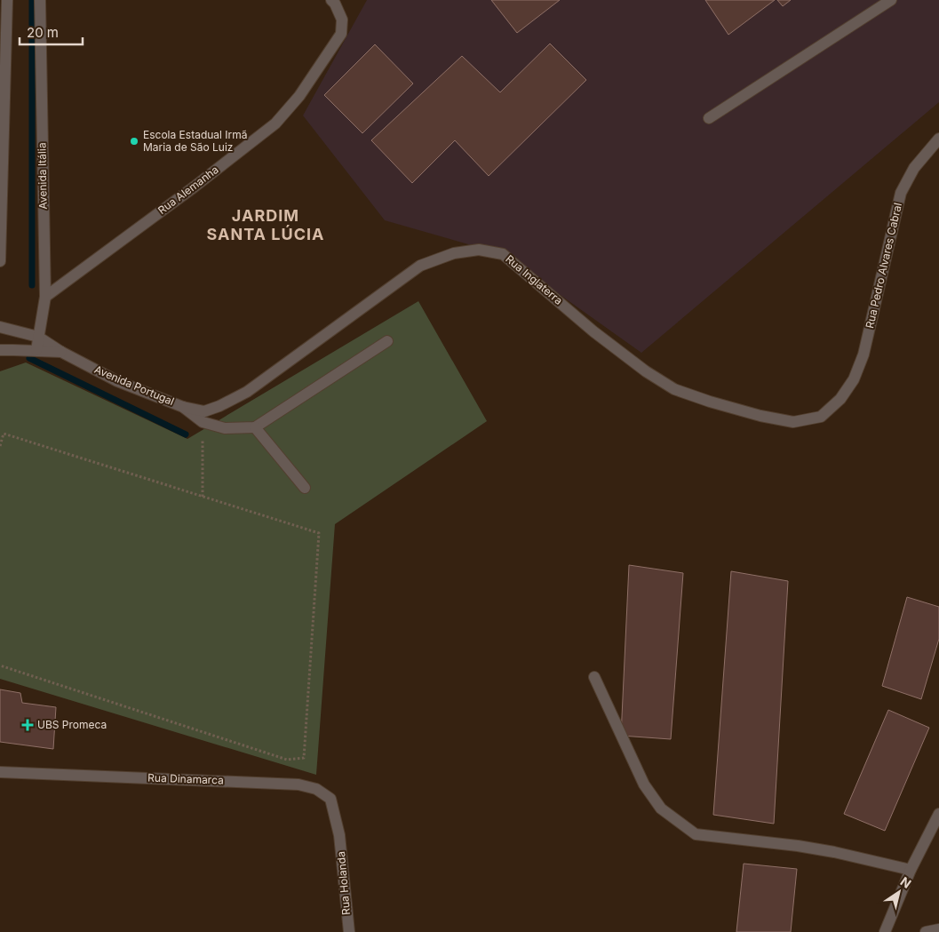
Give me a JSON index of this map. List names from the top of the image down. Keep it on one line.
{"streets":{"street":["Avenida Itália","Rua Alemanha","Rua Pedro Alvares Cabral","Rua Inglaterra","Avenida Portugal","Rua Dinamarca","Rua Holanda"]},"crossings":[["Avenida Itália","Rua Alemanha"],["Avenida Itália","Avenida Portugal"],["Rua Pedro Alvares Cabral","Rua Inglaterra"],["Rua Inglaterra","Avenida Portugal"],["Rua Dinamarca","Rua Holanda"]],"districts":["JARDIM SANTA LÚCIA"],"places":{"other":["Escola Estadual Irmã Maria de São Luiz"],"health":["UBS Promeca"]},"scale_bar":"20 m","north":"top right"}
